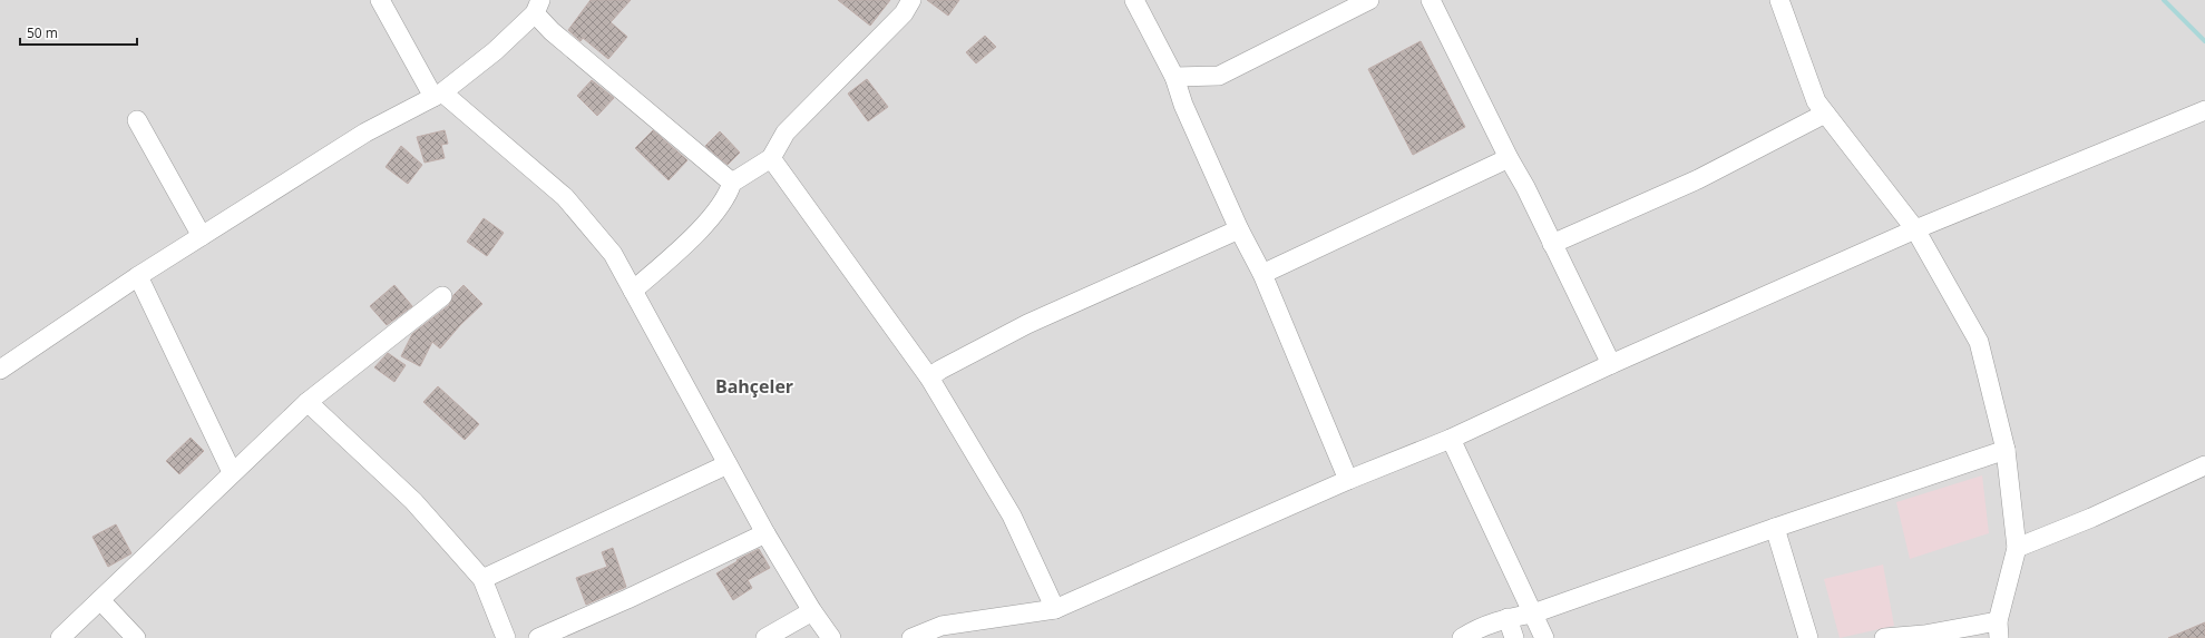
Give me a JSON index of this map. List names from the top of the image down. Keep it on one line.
{"districts":["Bahçeler"],"scale_bar":"50 m"}
